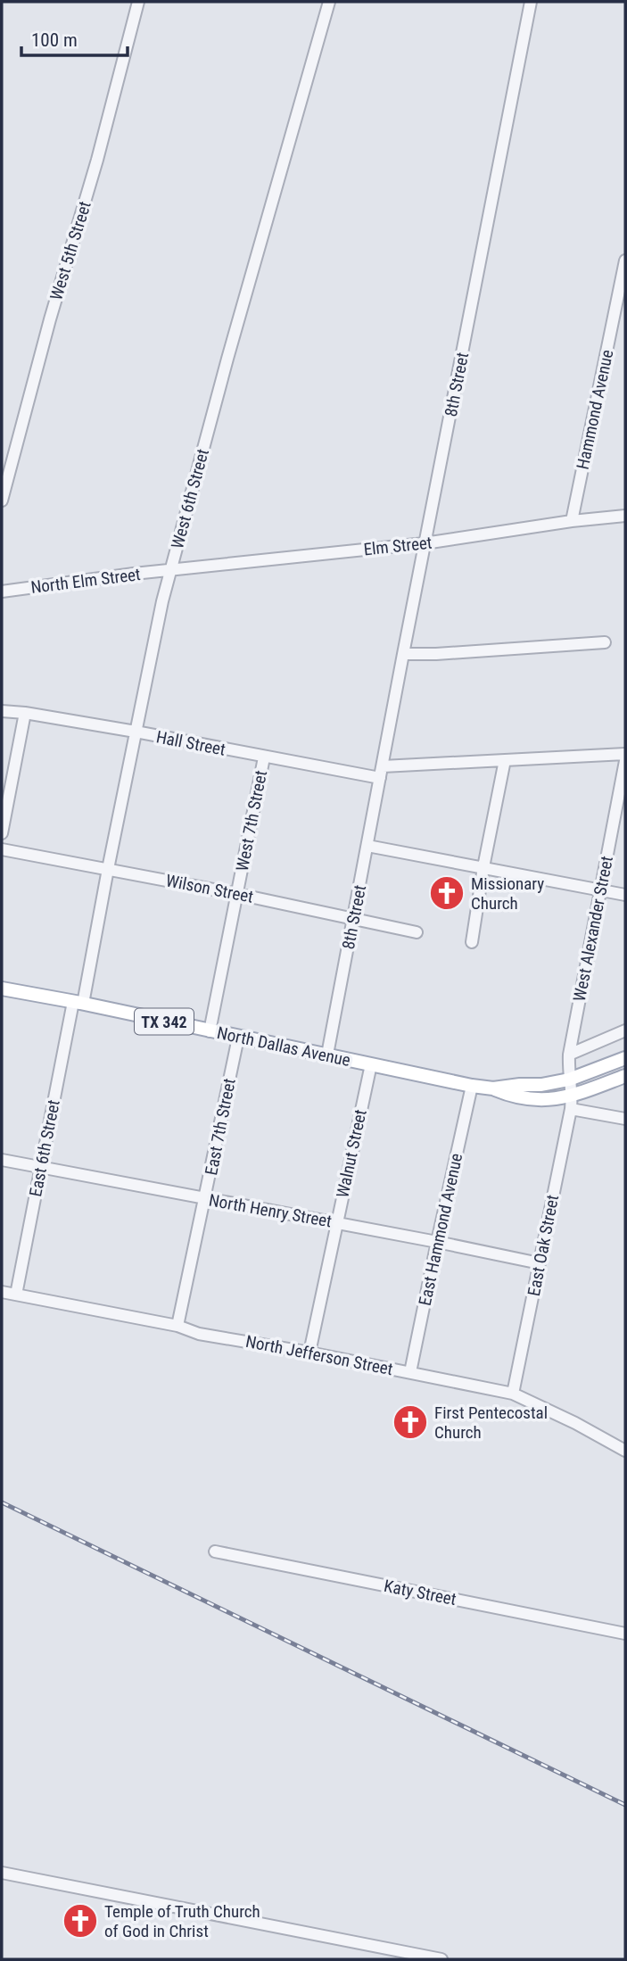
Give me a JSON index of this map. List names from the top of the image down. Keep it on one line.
{"streets":{"main road":["TX 342","North Dallas Avenue"],"street":["West 5th Street","8th Street","Hammond Avenue","West 6th Street","Elm Street","North Elm Street","Hall Street","West 7th Street","Wilson Street","West Alexander Street","East 7th Street","East 6th Street","Walnut Street","North Henry Street","East Hammond Avenue","East Oak Street","North Jefferson Street","Katy Street"]},"crossings":[["8th Street","Elm Street"],["8th Street","Hall Street"],["8th Street","Wilson Street"],["8th Street","North Dallas Avenue"],["Hammond Avenue","Elm Street"],["West 6th Street","Elm Street"],["West 6th Street","North Elm Street"],["West 6th Street","Hall Street"],["West 6th Street","Wilson Street"],["West 6th Street","North Dallas Avenue"],["West 6th Street","East 6th Street"],["Elm Street","North Elm Street"],["Hall Street","West 7th Street"],["West 7th Street","Wilson Street"],["West 7th Street","North Dallas Avenue"],["West Alexander Street","North Dallas Avenue"],["West Alexander Street","East Oak Street"],["North Dallas Avenue","East 7th Street"],["North Dallas Avenue","East 6th Street"],["North Dallas Avenue","Walnut Street"],["North Dallas Avenue","East Hammond Avenue"],["North Dallas Avenue","East Oak Street"],["East 7th Street","North Henry Street"],["East 7th Street","North Jefferson Street"],["East 6th Street","North Henry Street"],["East 6th Street","North Jefferson Street"],["Walnut Street","North Henry Street"],["Walnut Street","North Jefferson Street"],["North Henry Street","East Hammond Avenue"],["North Henry Street","East Oak Street"],["East Hammond Avenue","North Jefferson Street"],["East Oak Street","North Jefferson Street"]],"places":{"church":["Missionary Church","First Pentecostal Church","Temple of Truth Church of God in Christ"]},"scale_bar":"100 m"}
